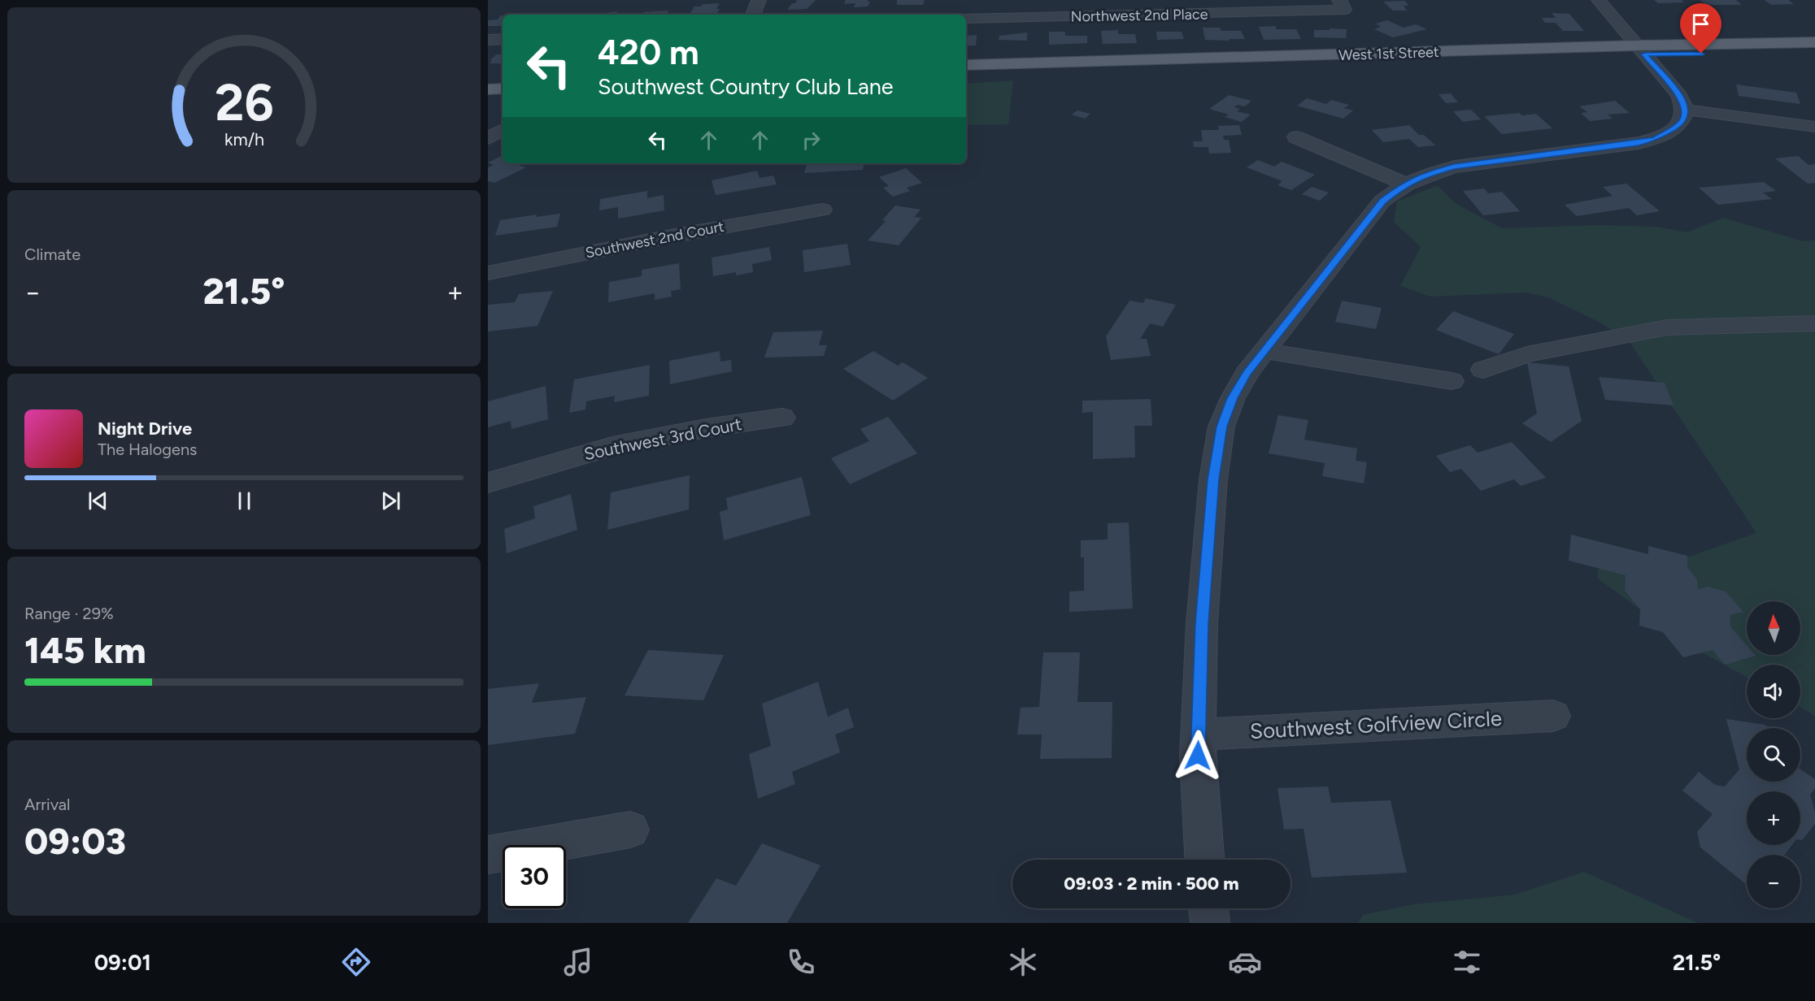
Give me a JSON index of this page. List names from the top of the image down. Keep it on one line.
{"streets":{"main road":["West 1st Street"],"street":["Northwest 2nd Place","Southwest 2nd Court","Southwest 3rd Court","Southwest Golfview Circle"]},"north":"top","page":{"turn":["420 m","Southwest Country Club Lane"],"tile":["Climate",["Range · 29%","145 km"],["Arrival","09:03"]],"heat":["−","21.5°","+"],"song":["Night Drive","The Halogens"],"map_buttons":["+","−"],"limit":"30","trip":"09:03 · 2 min · 500 m","tabs":["09:01","21.5°"],"gauge":["26","km/h"]}}
